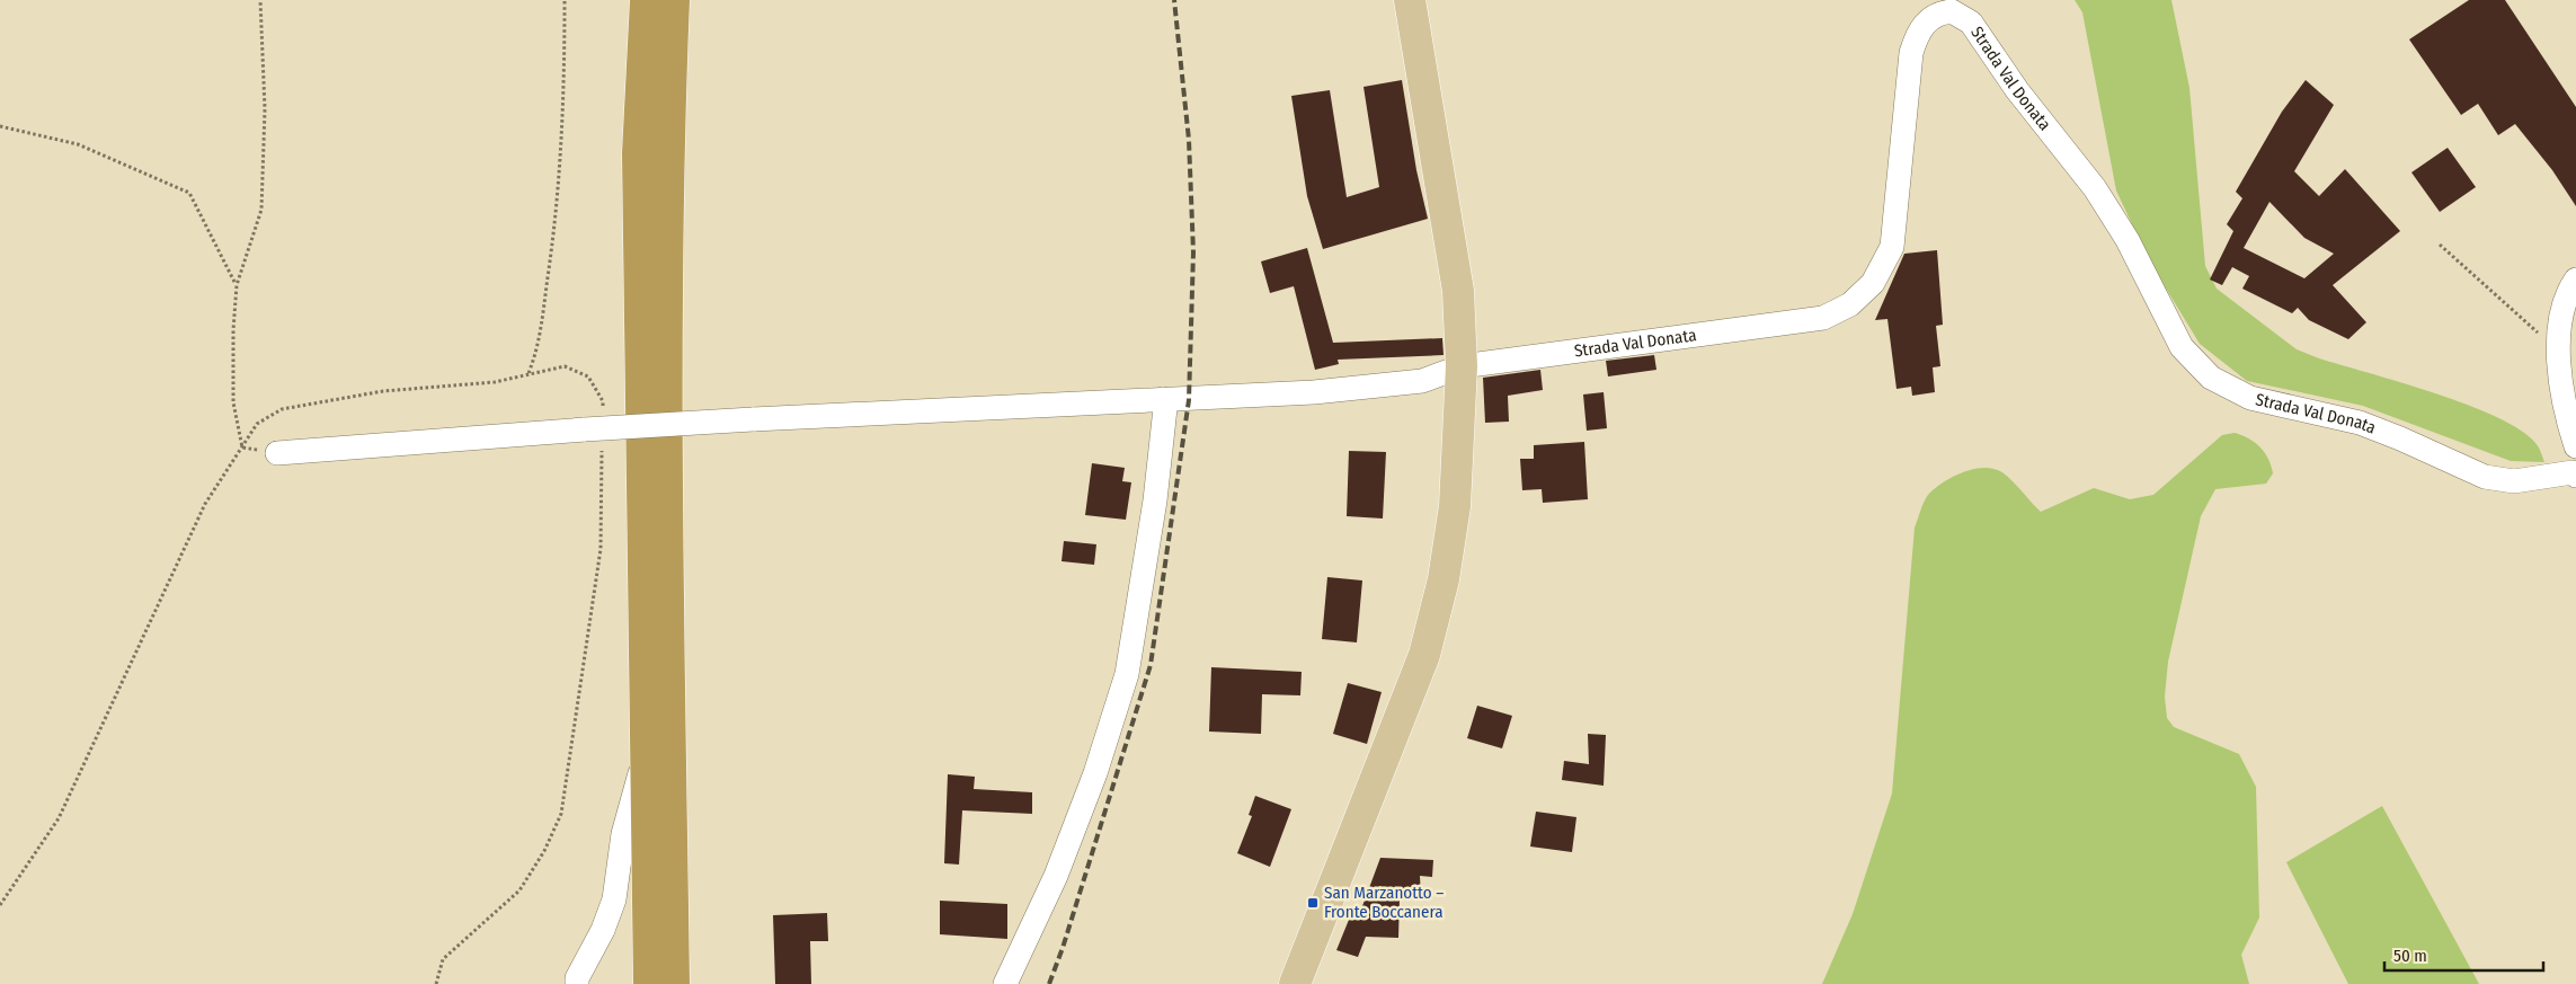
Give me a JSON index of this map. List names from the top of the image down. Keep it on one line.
{"streets":{"street":["Strada Val Donata"]},"places":{"transit":["San Marzanotto – Fronte Boccanera"]},"scale_bar":"50 m"}
